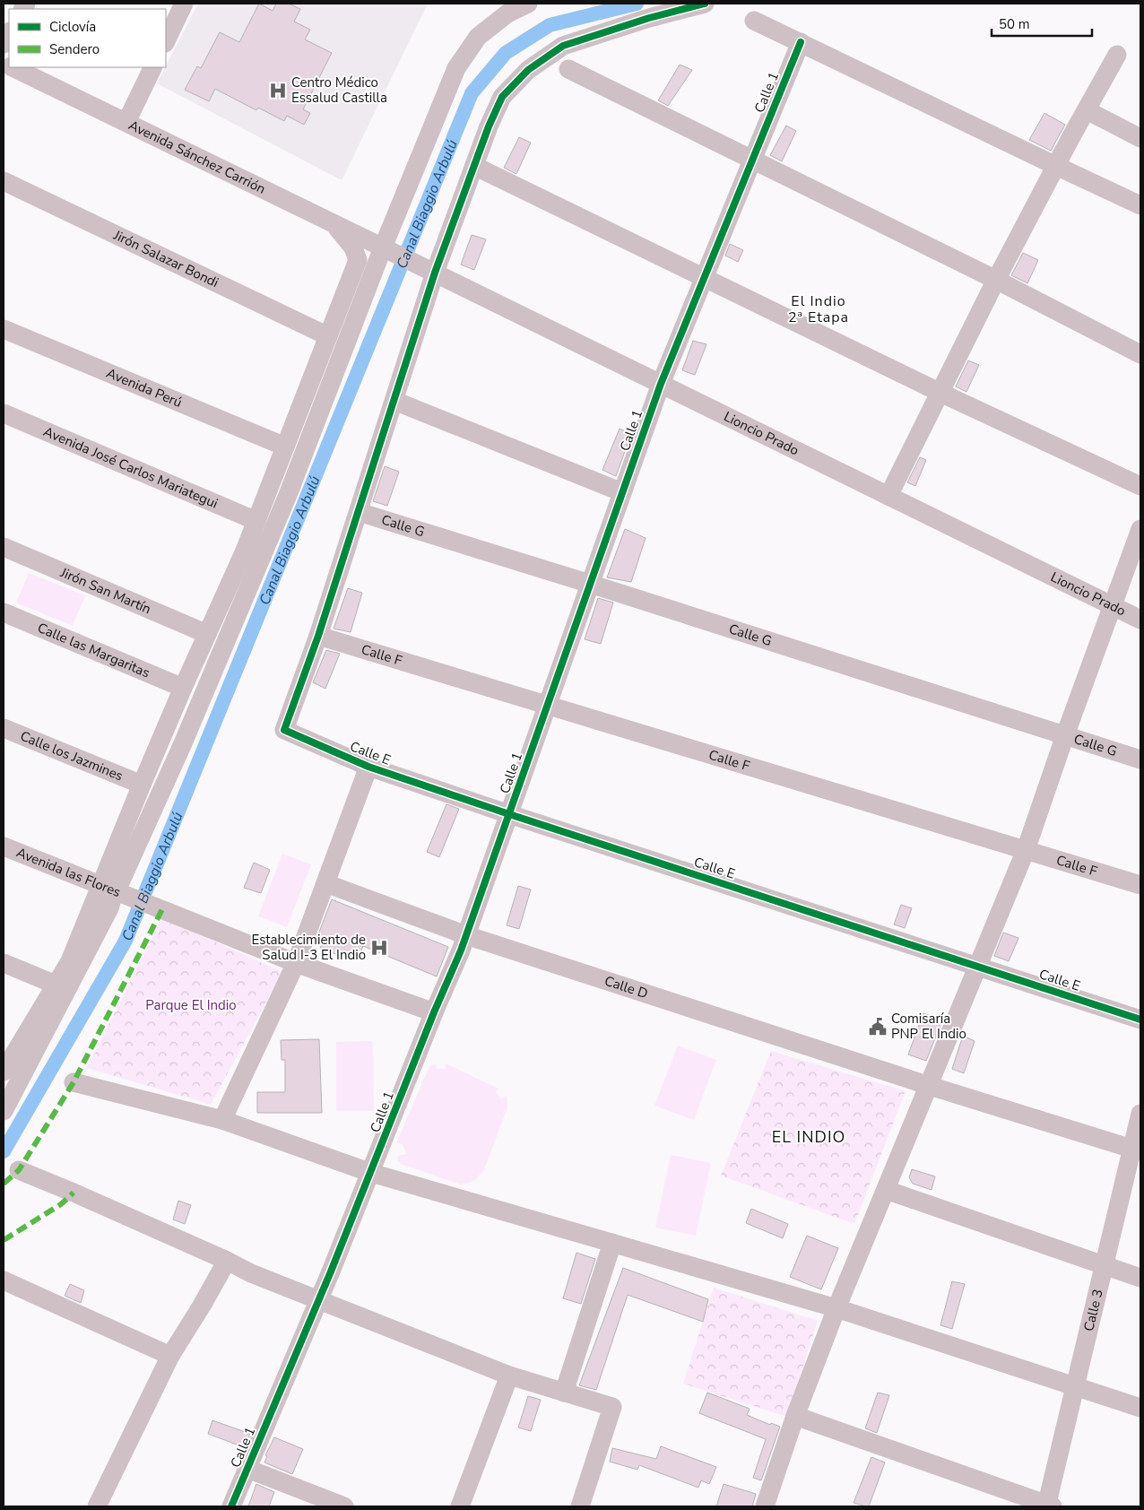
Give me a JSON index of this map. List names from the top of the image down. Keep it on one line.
{"streets":{"street":["Calle 1","Avenida Sánchez Carrión","Jirón Salazar Bondi","Avenida Perú","Lioncio Prado","Avenida José Carlos Mariategui","Calle G","Jirón San Martín","Calle las Margaritas","Calle F","Calle E","Calle los Jazmines","Avenida las Flores","Calle D","Calle 3"]},"crossings":[["Calle 1","Lioncio Prado"],["Calle 1","Calle G"],["Calle 1","Calle F"],["Calle 1","Calle E"],["Calle 1","Avenida las Flores"],["Calle 1","Calle D"],["Avenida Sánchez Carrión","Lioncio Prado"],["Calle F","Calle E"],["Calle D","Calle 3"]],"districts":["El Indio 2ª Etapa","EL INDIO"],"water":["Canal Biaggio Arbulú"],"parks":["Parque El Indio"],"places":{"hospital":["Centro Médico Essalud Castilla","Establecimiento de Salud I-3 El Indio"],"public building":["Comisaría PNP El Indio"]},"legend":["Ciclovía","Sendero"],"scale_bar":"50 m"}
